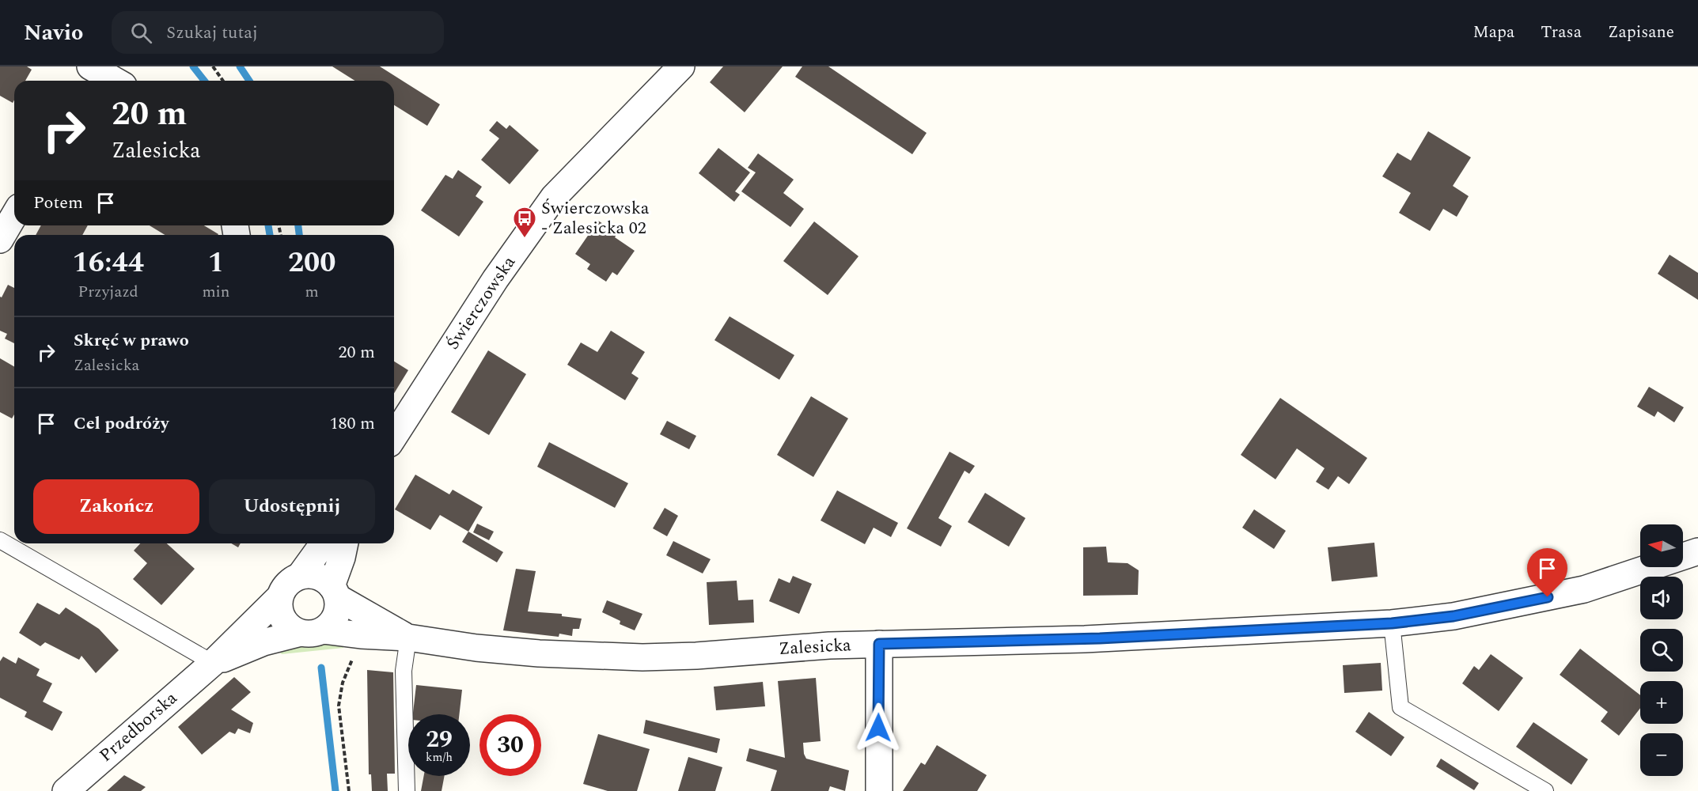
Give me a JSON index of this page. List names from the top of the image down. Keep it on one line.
{"streets":{"street":["Świerczowska","Zalesicka","Przedborska"]},"crossings":[["Zalesicka","Przedborska"]],"places":{"bus stop":["Świerczowska - Zalesicka 02"]},"north":"left","page":{"header":"Navio","search":"Szukaj tutaj","nav":["Mapa","Trasa","Zapisane"],"turn":["20 m","Zalesicka"],"then":"Potem","eta":["16:44","Przyjazd","1","min","200","m"],"list":[{"name":"Skręć w prawo","note":"Zalesicka","value":"20 m"},{"name":"Cel podróży","value":"180 m"}],"buttons":["Zakończ","Udostępnij"],"map_buttons":["+","−"],"speed":"29 km/h","limit":"30"}}
